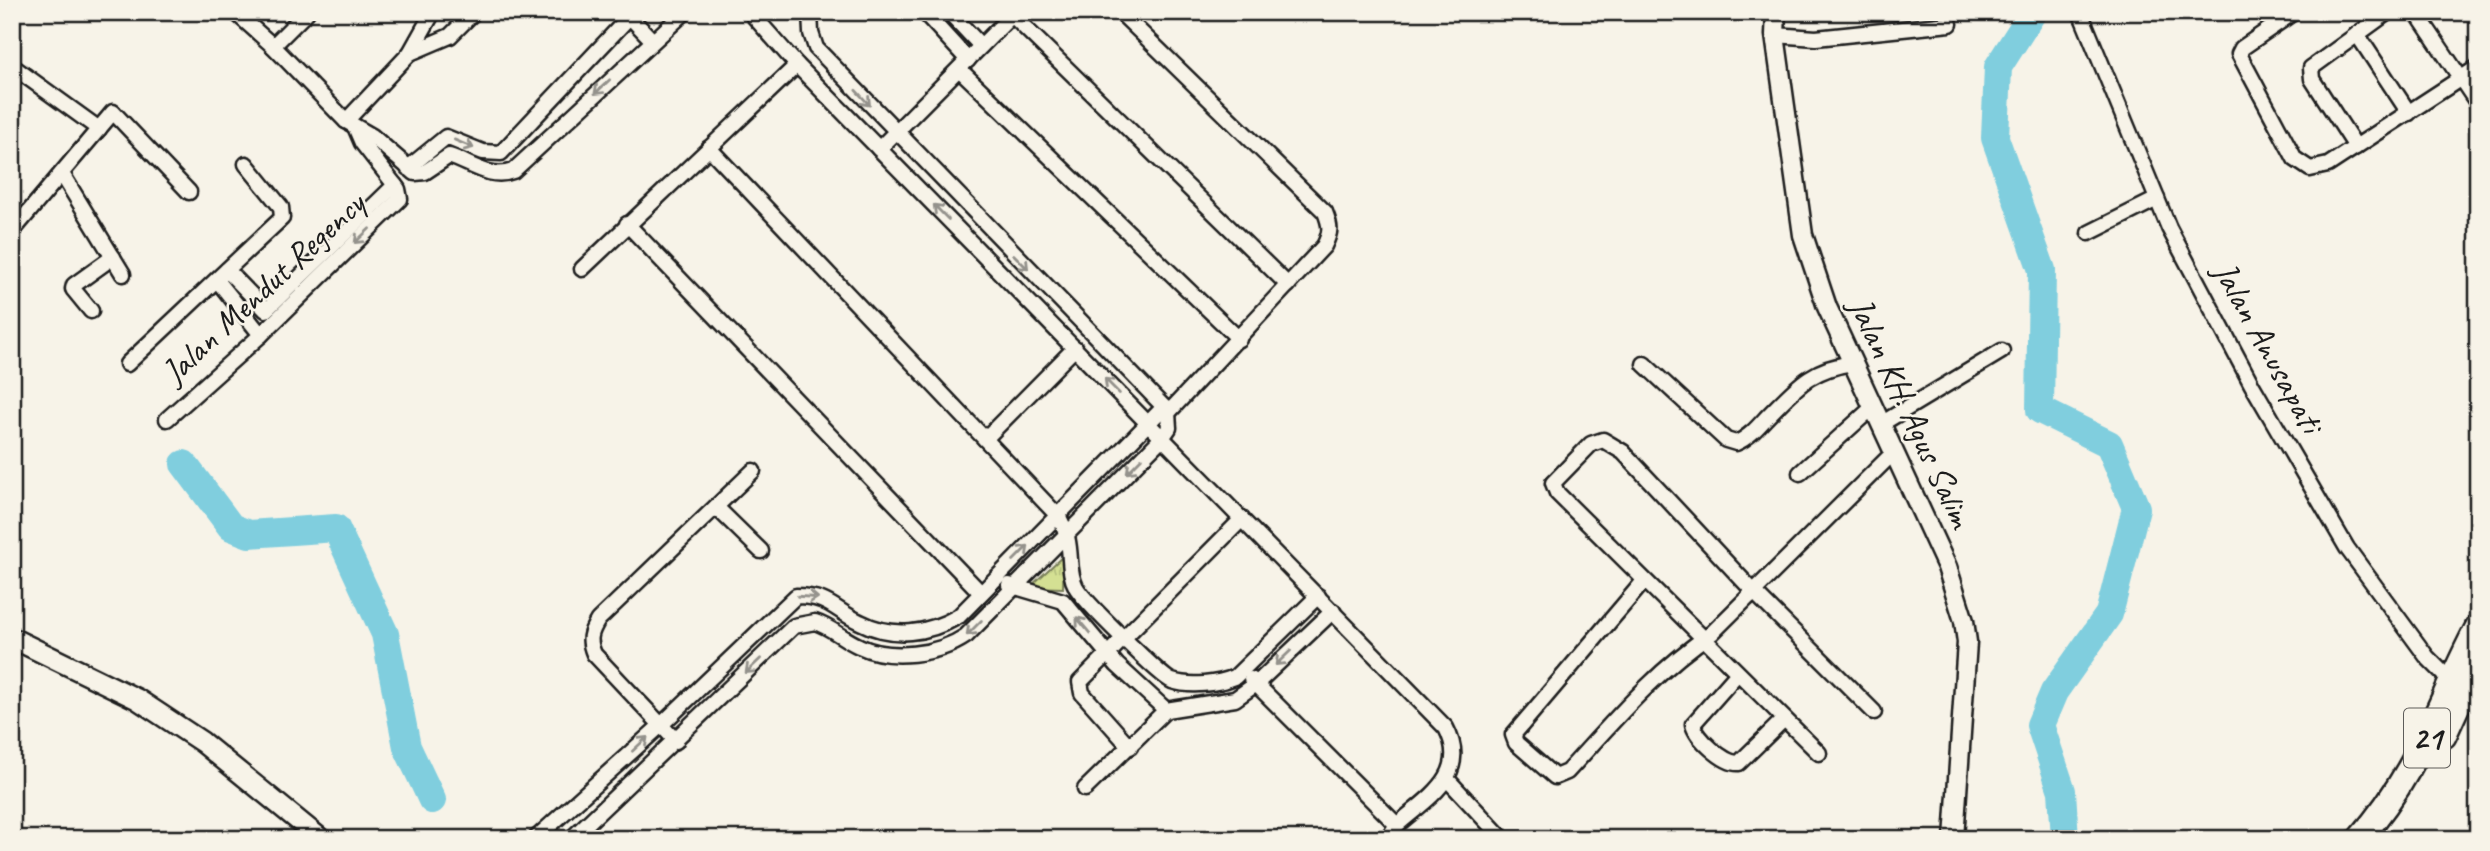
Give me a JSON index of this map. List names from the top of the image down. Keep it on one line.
{"streets":{"highway":["21"],"street":["Jalan Mendut Regency","Jalan Anusapati","Jalan KH. Agus Salim"]},"crossings":[["Jalan Anusapati","21"]]}
